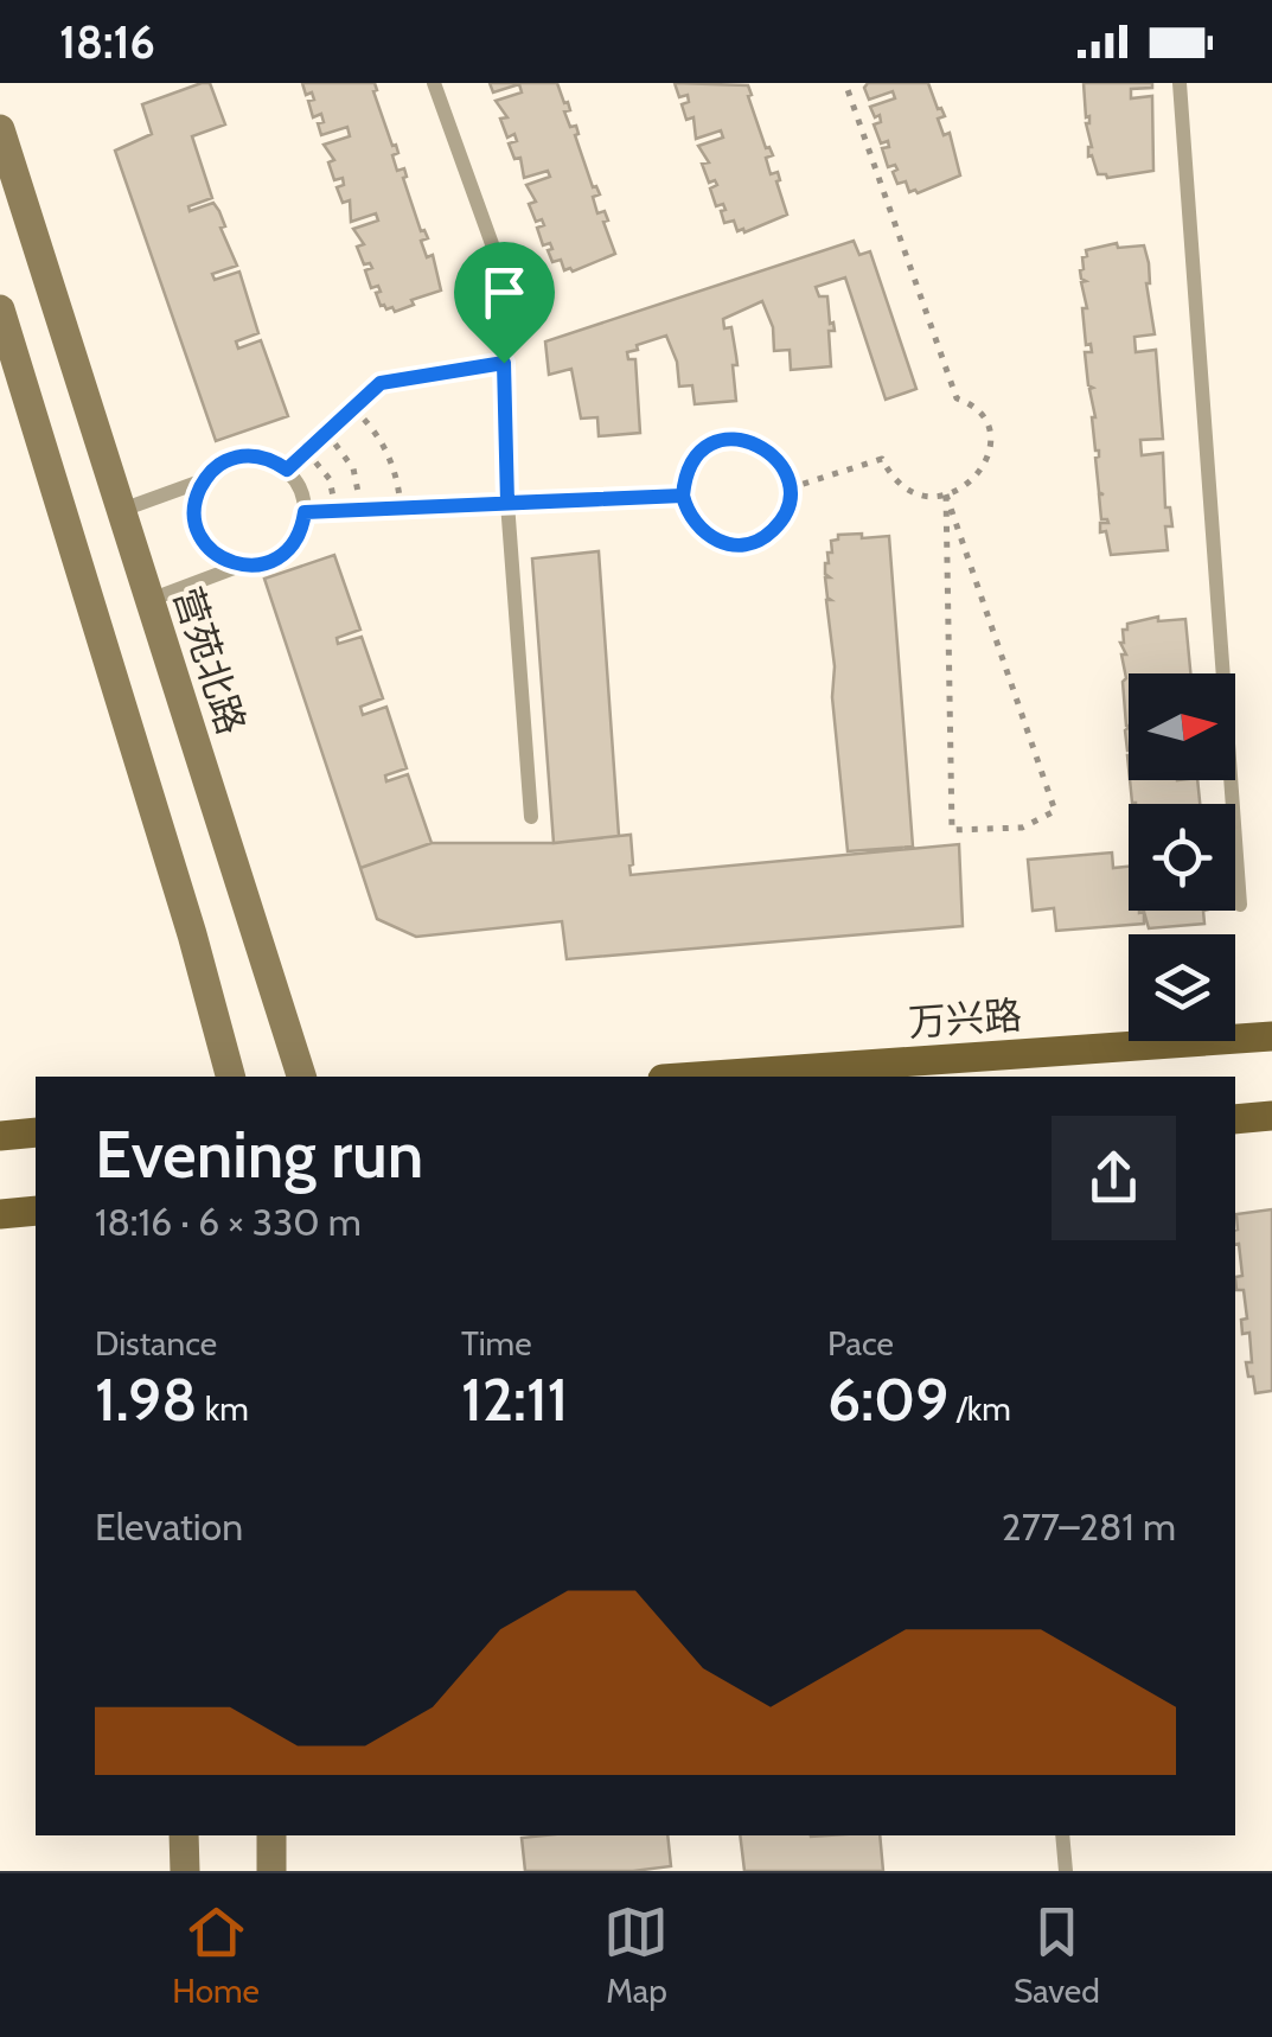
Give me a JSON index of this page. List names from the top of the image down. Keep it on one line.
{"streets":{"main road":["营苑北路","万兴路"]},"north":"right","page":{"status":"18:16","heading":["Evening run","18:16 · 6 × 330 m"],"stats":[["Distance","1.98 km"],["Time","12:11"],["Pace","6:09 /km"]],"chart":["Elevation","277–281 m"],"tabs":["Home","Map","Saved"]}}
